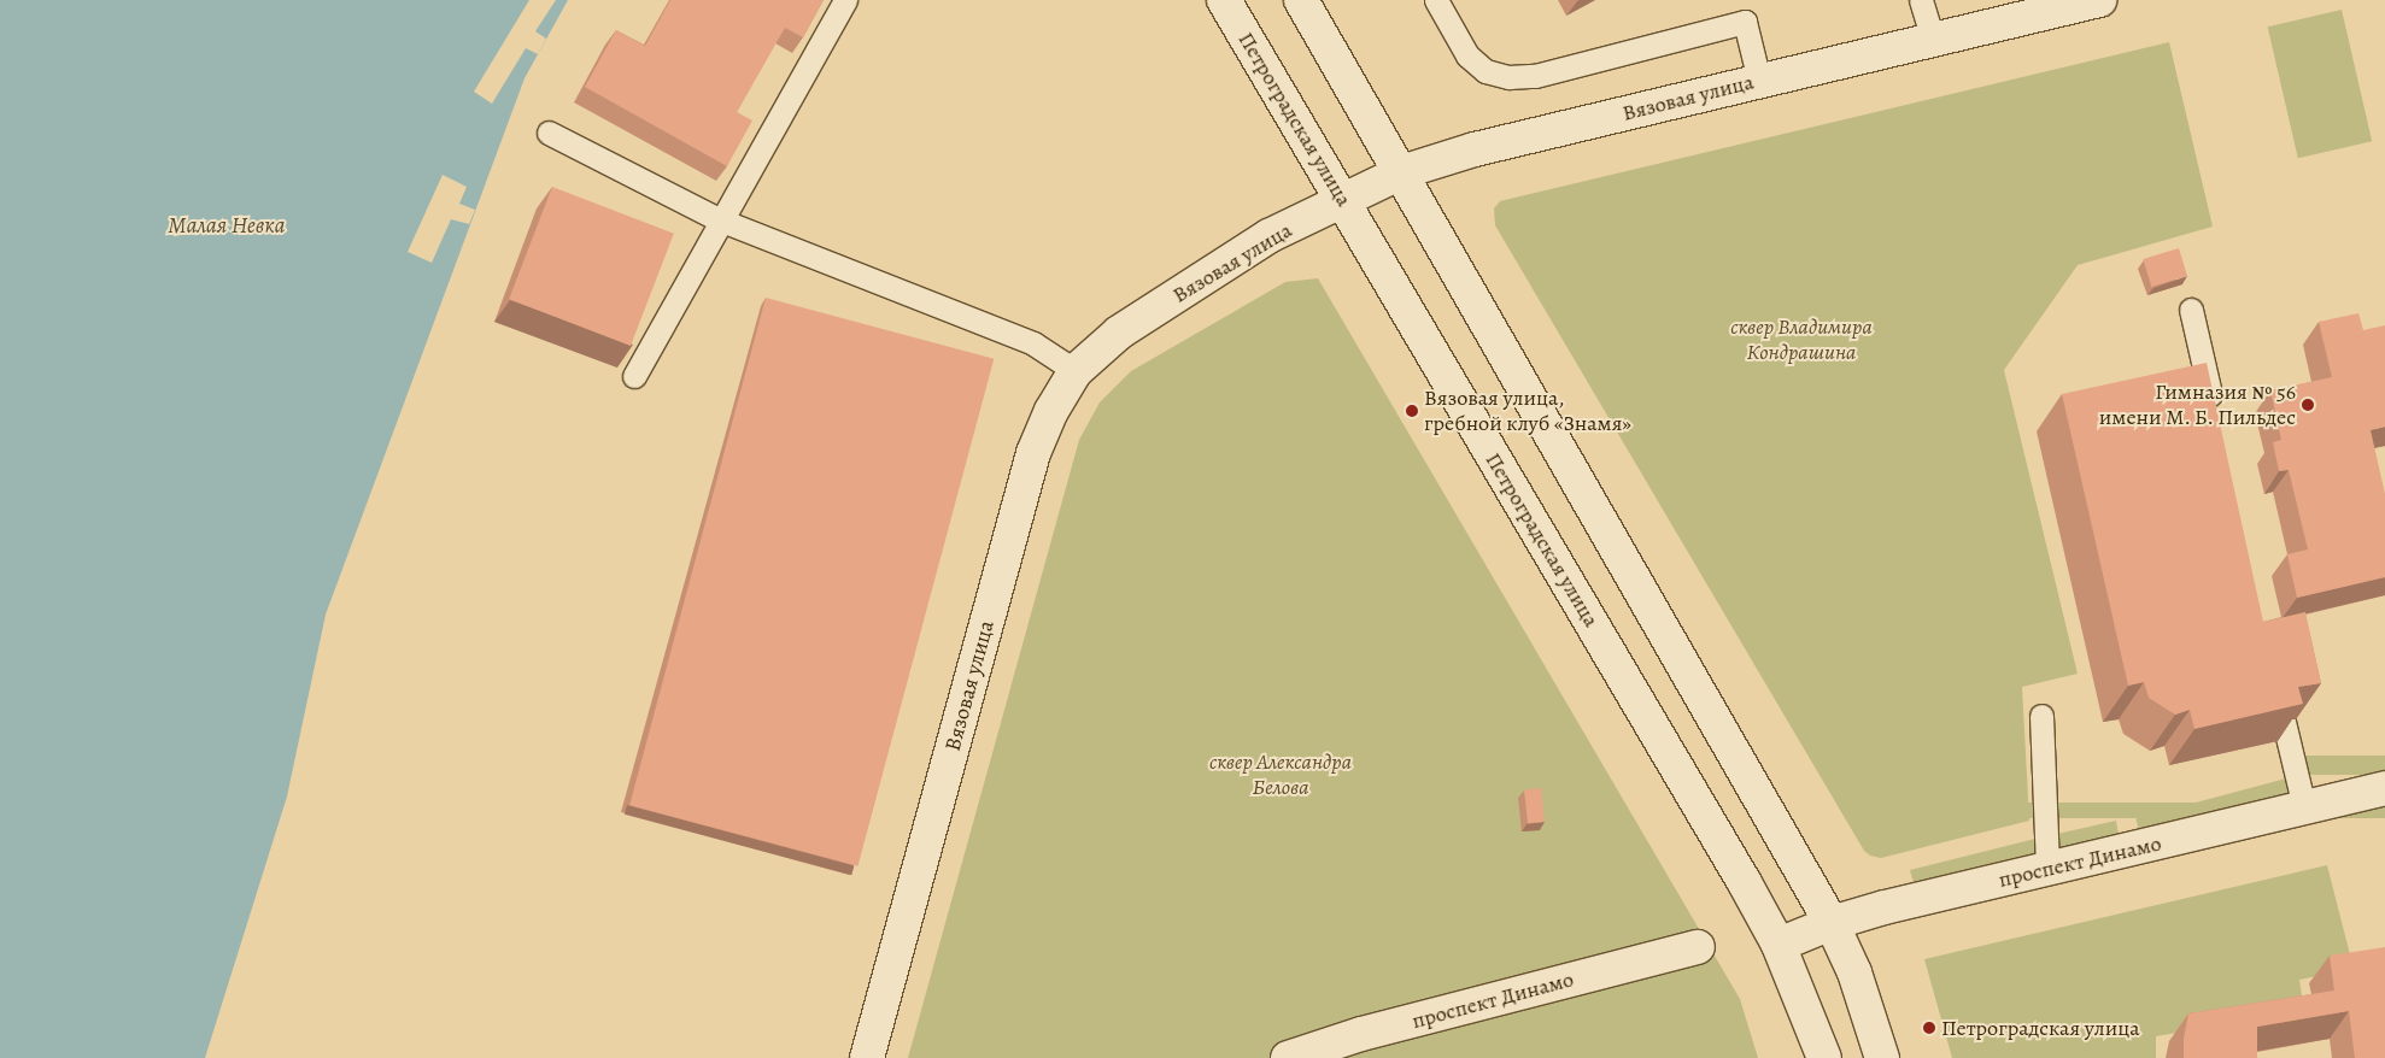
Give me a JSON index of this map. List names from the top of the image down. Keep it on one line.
{"streets":{"street":["Вязовая улица","Петроградская улица","проспект Динамо"]},"crossings":[["Вязовая улица","Петроградская улица"],["Петроградская улица","проспект Динамо"]],"water":["Малая Невка"],"parks":["сквер Владимира Кондрашина","сквер Александра Белова"],"places":["Гимназия № 56 имени М. Б. Пильдес","Вязовая улица, гребной клуб «Знамя»","Петроградская улица"]}
